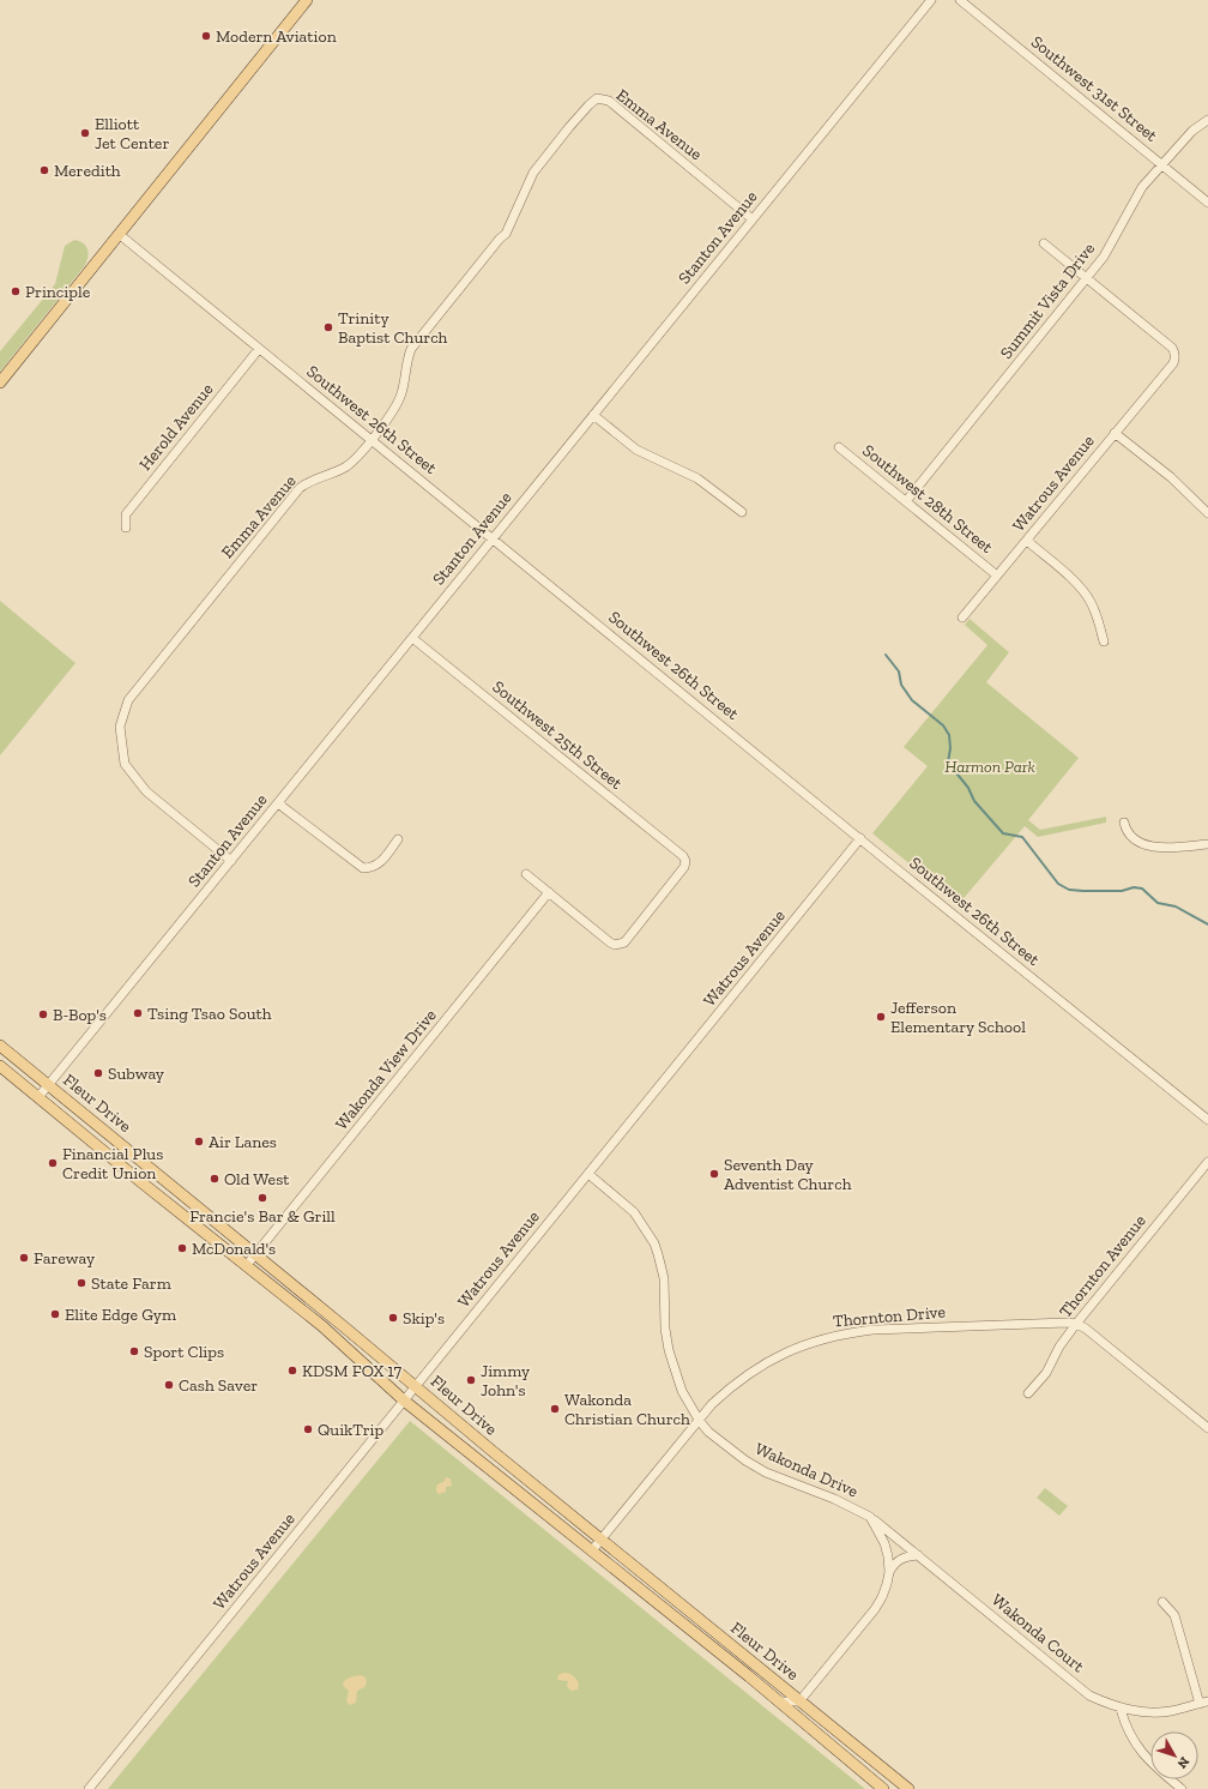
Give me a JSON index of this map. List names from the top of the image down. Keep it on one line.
{"streets":{"main road":["Fleur Drive"],"street":["Southwest 31st Street","Emma Avenue","Stanton Avenue","Summit Vista Drive","Southwest 26th Street","Herold Avenue","Watrous Avenue","Southwest 28th Street","Southwest 25th Street","Wakonda View Drive","Thornton Avenue","Thornton Drive","Wakonda Drive","Wakonda Court"]},"crossings":[["Southwest 31st Street","Summit Vista Drive"],["Emma Avenue","Stanton Avenue"],["Emma Avenue","Southwest 26th Street"],["Stanton Avenue","Southwest 26th Street"],["Stanton Avenue","Southwest 25th Street"],["Stanton Avenue","Fleur Drive"],["Summit Vista Drive","Watrous Avenue"],["Summit Vista Drive","Southwest 28th Street"],["Southwest 26th Street","Herold Avenue"],["Southwest 26th Street","Watrous Avenue"],["Watrous Avenue","Southwest 28th Street"],["Watrous Avenue","Fleur Drive"],["Watrous Avenue","Wakonda Drive"],["Southwest 25th Street","Wakonda View Drive"],["Wakonda View Drive","Fleur Drive"],["Fleur Drive","Thornton Drive"],["Fleur Drive","Wakonda Drive"],["Thornton Avenue","Thornton Drive"],["Thornton Drive","Wakonda Drive"],["Wakonda Drive","Wakonda Court"]],"parks":["Harmon Park"],"places":["Modern Aviation","Elliott Jet Center","Meredith","Principle","Trinity Baptist Church","Tsing Tsao South","B-Bop's","Jefferson Elementary School","Subway","Air Lanes","Financial Plus Credit Union","Seventh Day Adventist Church","Old West","Francie's Bar & Grill","McDonald's","Fareway","State Farm","Elite Edge Gym","Skip's","Sport Clips","KDSM FOX 17","Jimmy John's","Cash Saver","Wakonda Christian Church","QuikTrip"],"north":"bottom right"}
